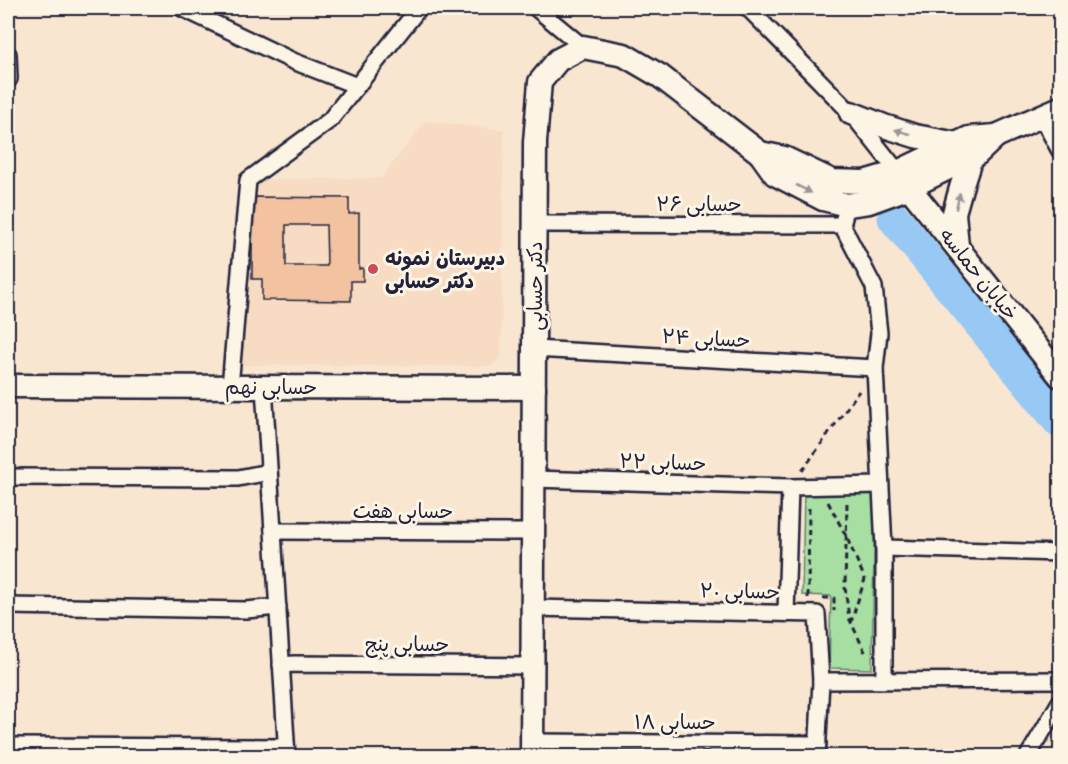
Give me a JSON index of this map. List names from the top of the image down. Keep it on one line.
{"streets":{"main road":["خیابان حماسه","دکتر حسابی","حسابی نهم"],"street":["حسابی ۲۶","حسابی ۲۴","حسابی ۲۲","حسابی هفت","حسابی ۲۰","حسابی پنج","حسابی ۱۸"]},"crossings":[["حسابی ۲۶","دکتر حسابی"],["دکتر حسابی","حسابی ۲۴"],["دکتر حسابی","حسابی نهم"],["دکتر حسابی","حسابی ۲۲"],["دکتر حسابی","حسابی هفت"],["دکتر حسابی","حسابی ۲۰"],["دکتر حسابی","حسابی پنج"],["دکتر حسابی","حسابی ۱۸"],["حسابی ۲۰","حسابی ۱۸"]],"places":["دبیرستان نمونه دکتر حسابی"]}
